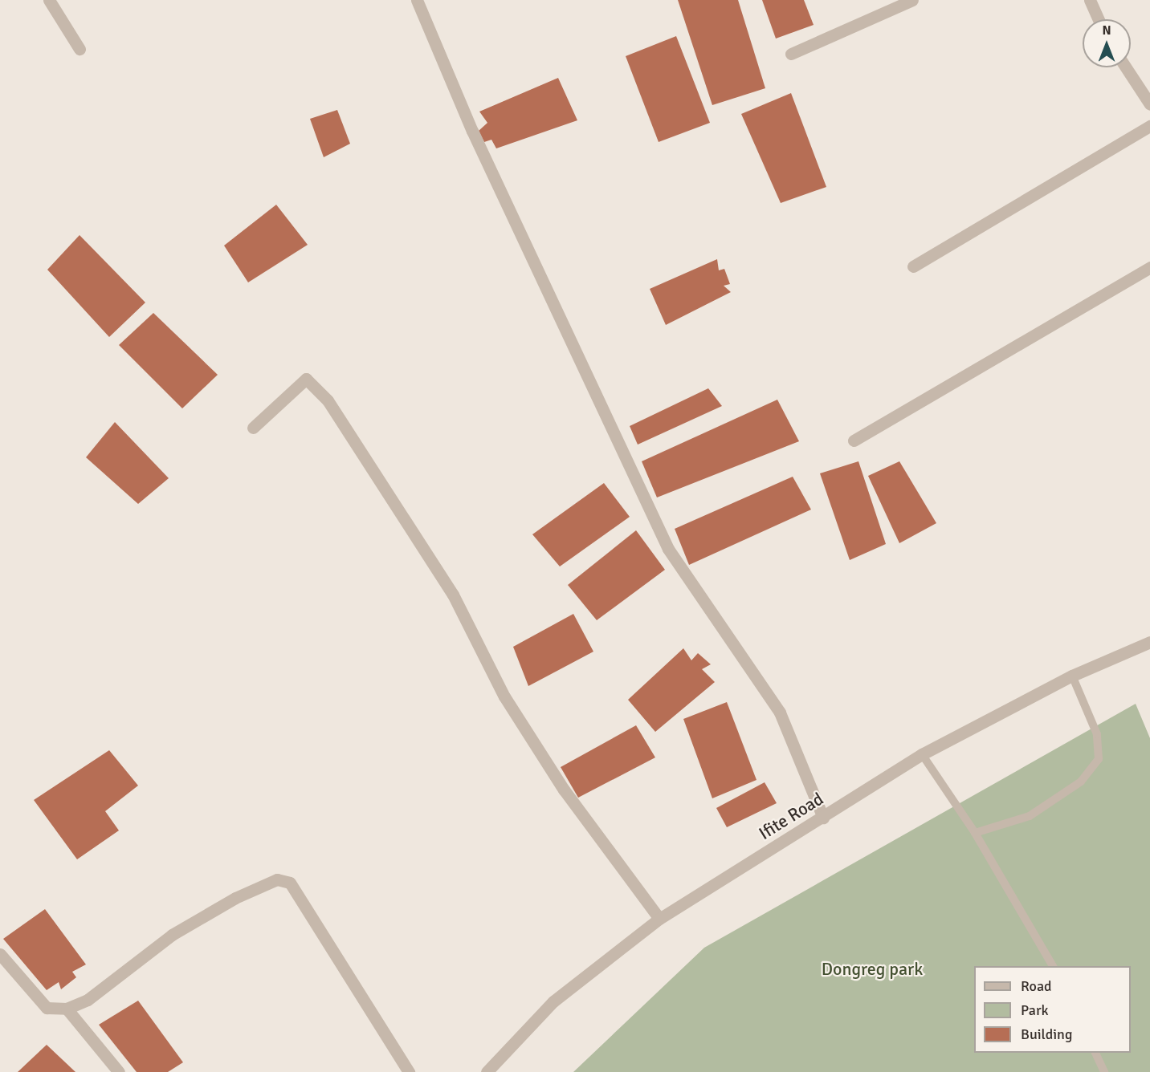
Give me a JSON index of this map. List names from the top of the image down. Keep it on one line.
{"streets":{"street":["Ifite Road"]},"parks":["Dongreg park"],"legend":["Road","Park","Building"],"north":"top"}
